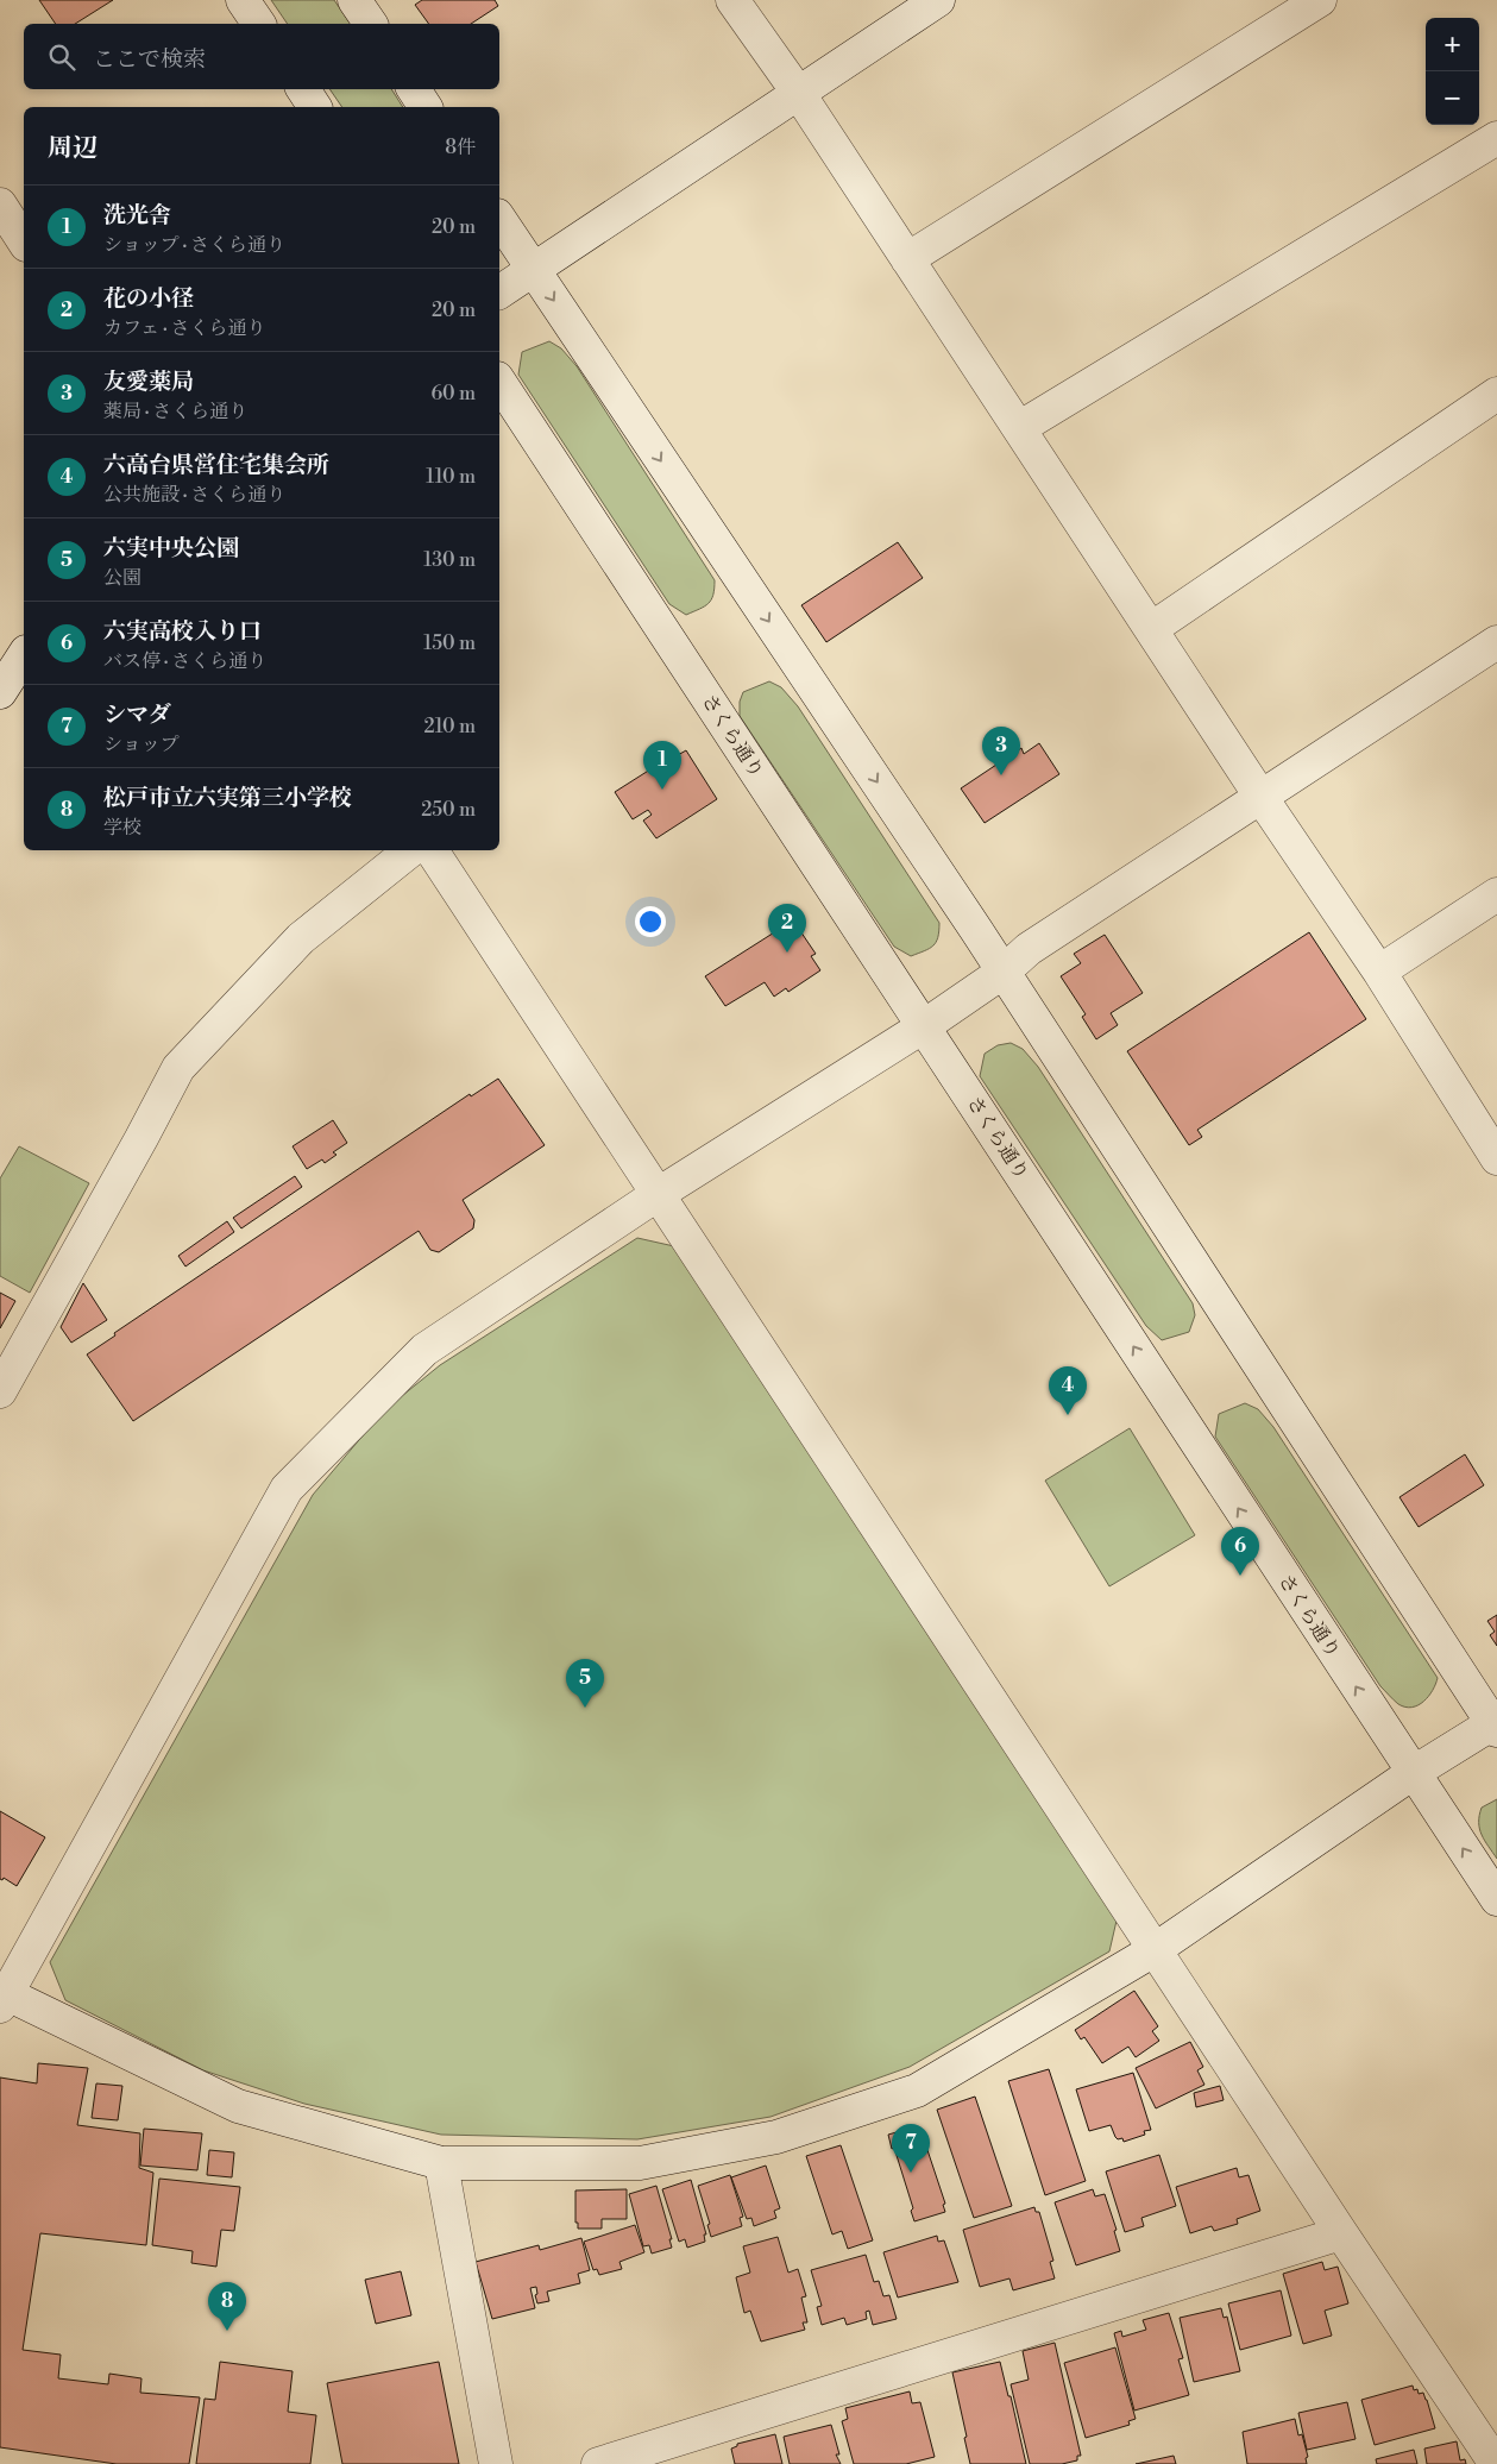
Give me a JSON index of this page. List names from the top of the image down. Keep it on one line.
{"streets":{"street":["さくら通り"]},"page":{"map_buttons":["+","−"],"search":"ここで検索","heading":["周辺","8件"],"list":[{"mark":"1","name":"洗光舎","note":"ショップ · さくら通り","value":"20 m"},{"mark":"2","name":"花の小径","note":"カフェ · さくら通り","value":"20 m"},{"mark":"3","name":"友愛薬局","note":"薬局 · さくら通り","value":"60 m"},{"mark":"4","name":"六高台県営住宅集会所","note":"公共施設 · さくら通り","value":"110 m"},{"mark":"5","name":"六実中央公園","note":"公園","value":"130 m"},{"mark":"6","name":"六実高校入り口","note":"バス停 · さくら通り","value":"150 m"},{"mark":"7","name":"シマダ","note":"ショップ","value":"210 m"},{"mark":"8","name":"松戸市立六実第三小学校","note":"学校","value":"250 m"}],"pins":["3","1","2","4","6","5","7","8"]}}
